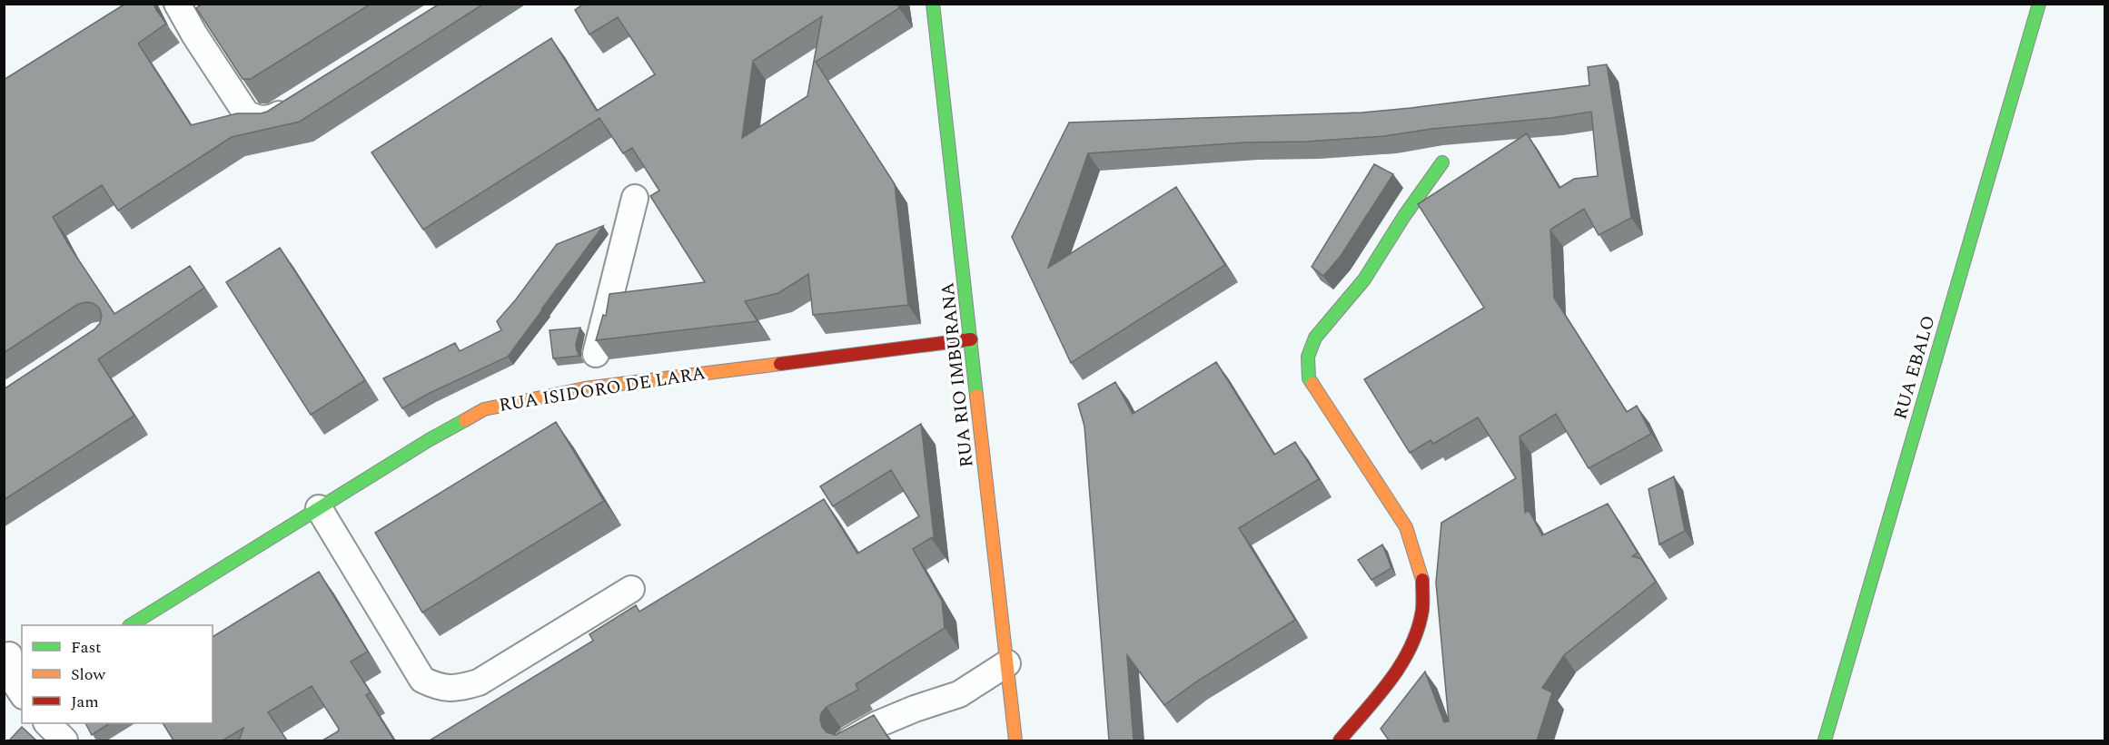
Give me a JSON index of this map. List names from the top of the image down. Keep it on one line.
{"streets":{"street":["RUA EBALO","RUA RIO IMBURANA","RUA ISIDORO DE LARA"]},"crossings":[["RUA RIO IMBURANA","RUA ISIDORO DE LARA"]],"legend":["Fast","Slow","Jam"]}
